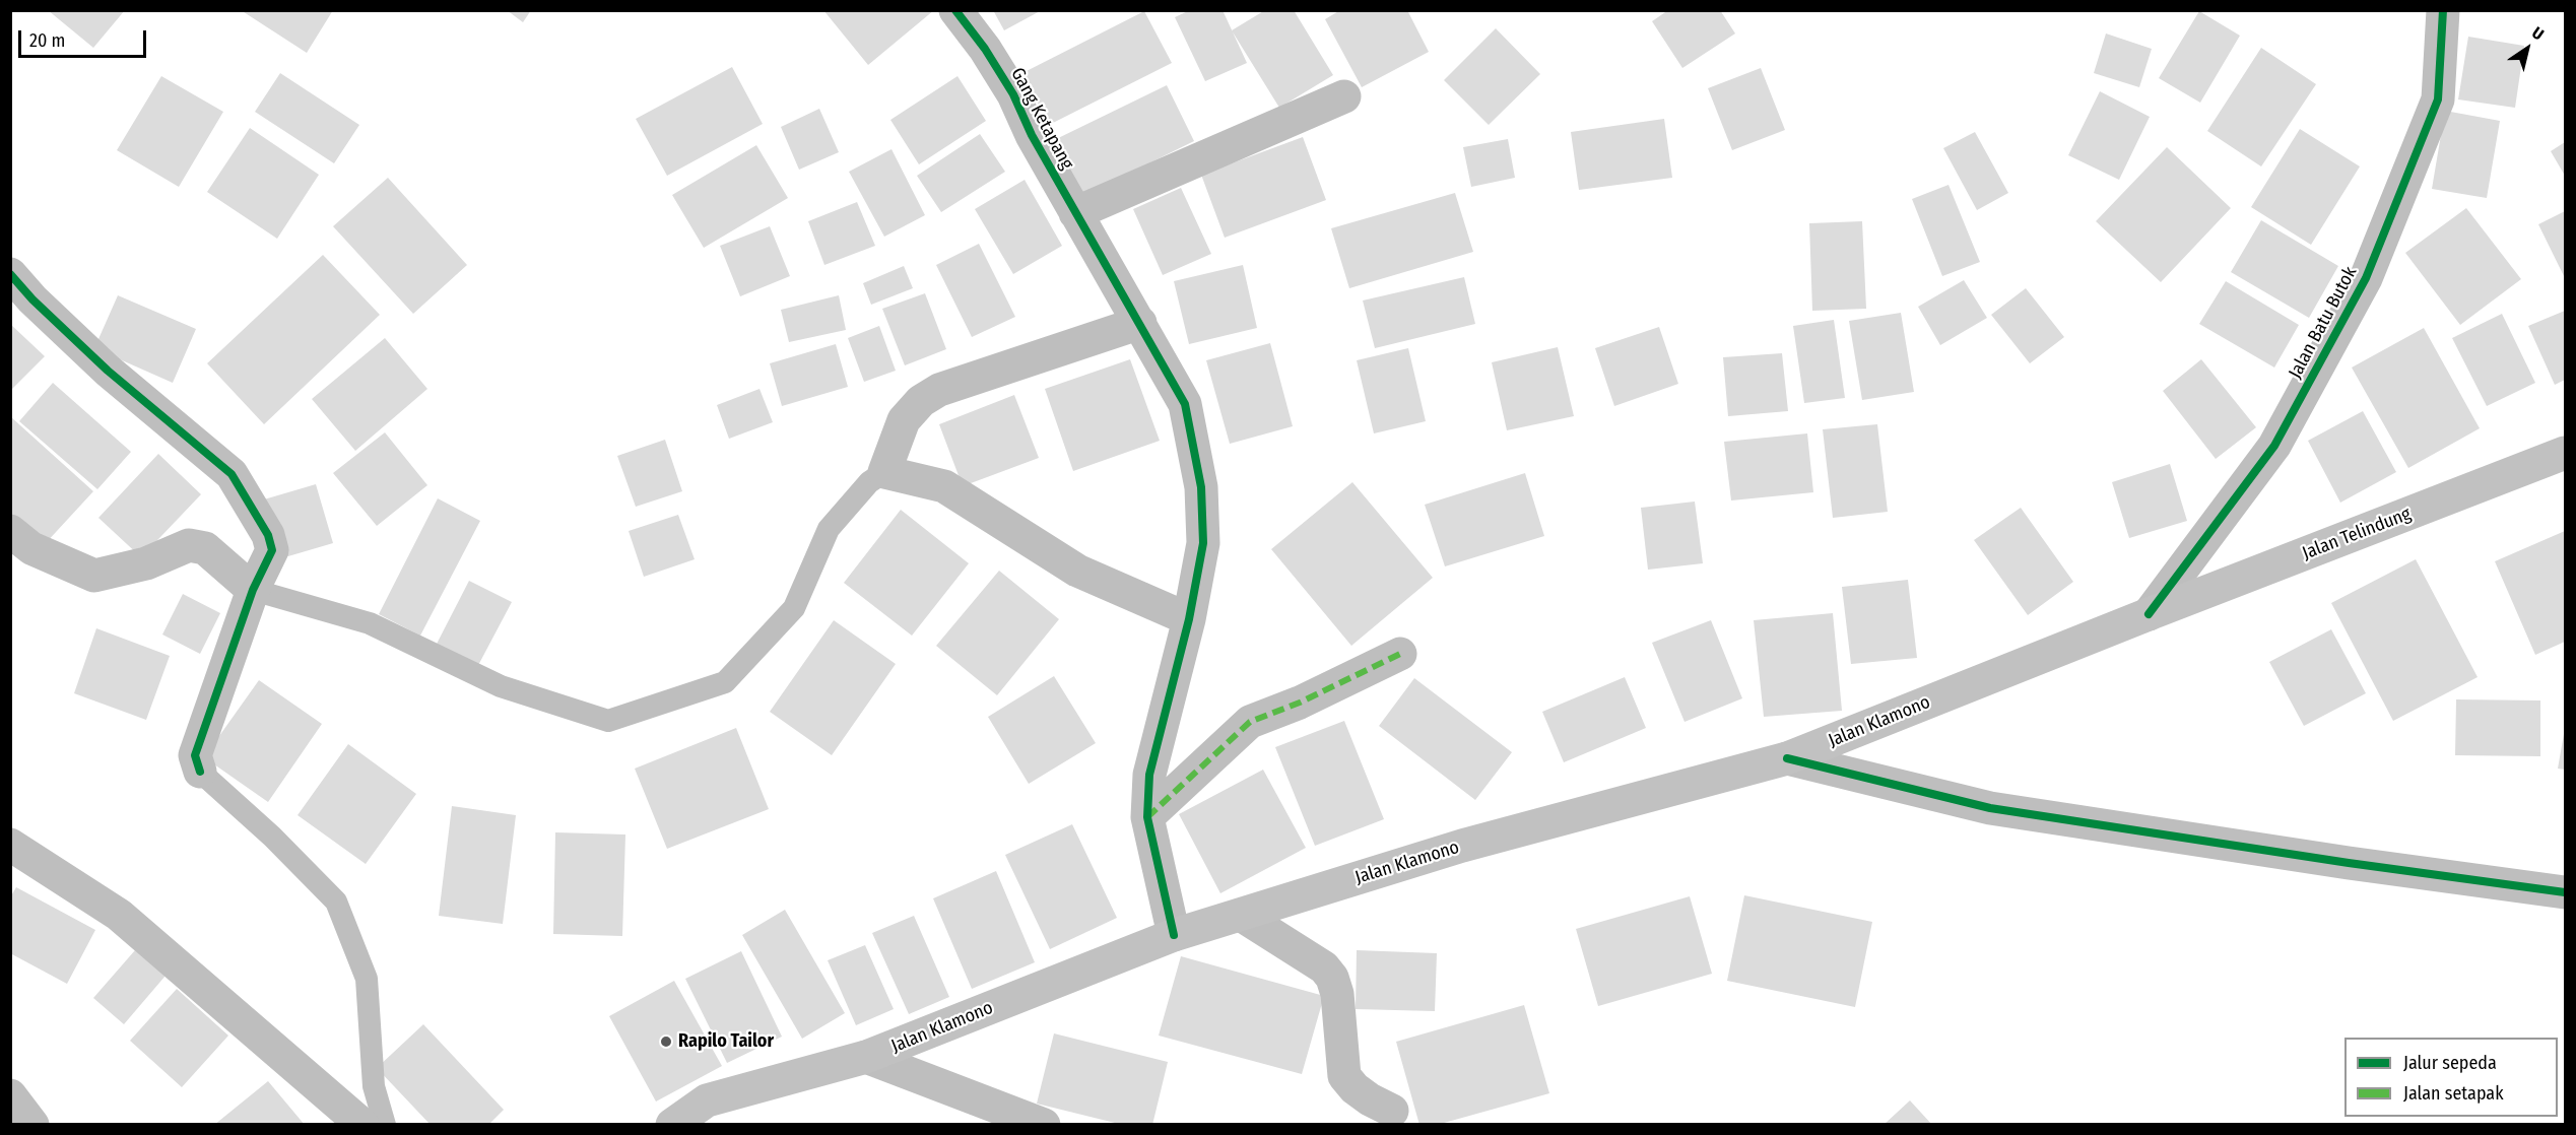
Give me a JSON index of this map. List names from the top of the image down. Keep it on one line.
{"streets":{"main road":["Jalan Telindung","Jalan Klamono"],"street":["Gang Ketapang","Jalan Batu Butok"]},"crossings":[["Gang Ketapang","Jalan Klamono"],["Jalan Batu Butok","Jalan Telindung"],["Jalan Batu Butok","Jalan Klamono"],["Jalan Telindung","Jalan Klamono"]],"places":["Rapilo Tailor"],"legend":["Jalur sepeda","Jalan setapak"],"scale_bar":"20 m","north":"top right"}
